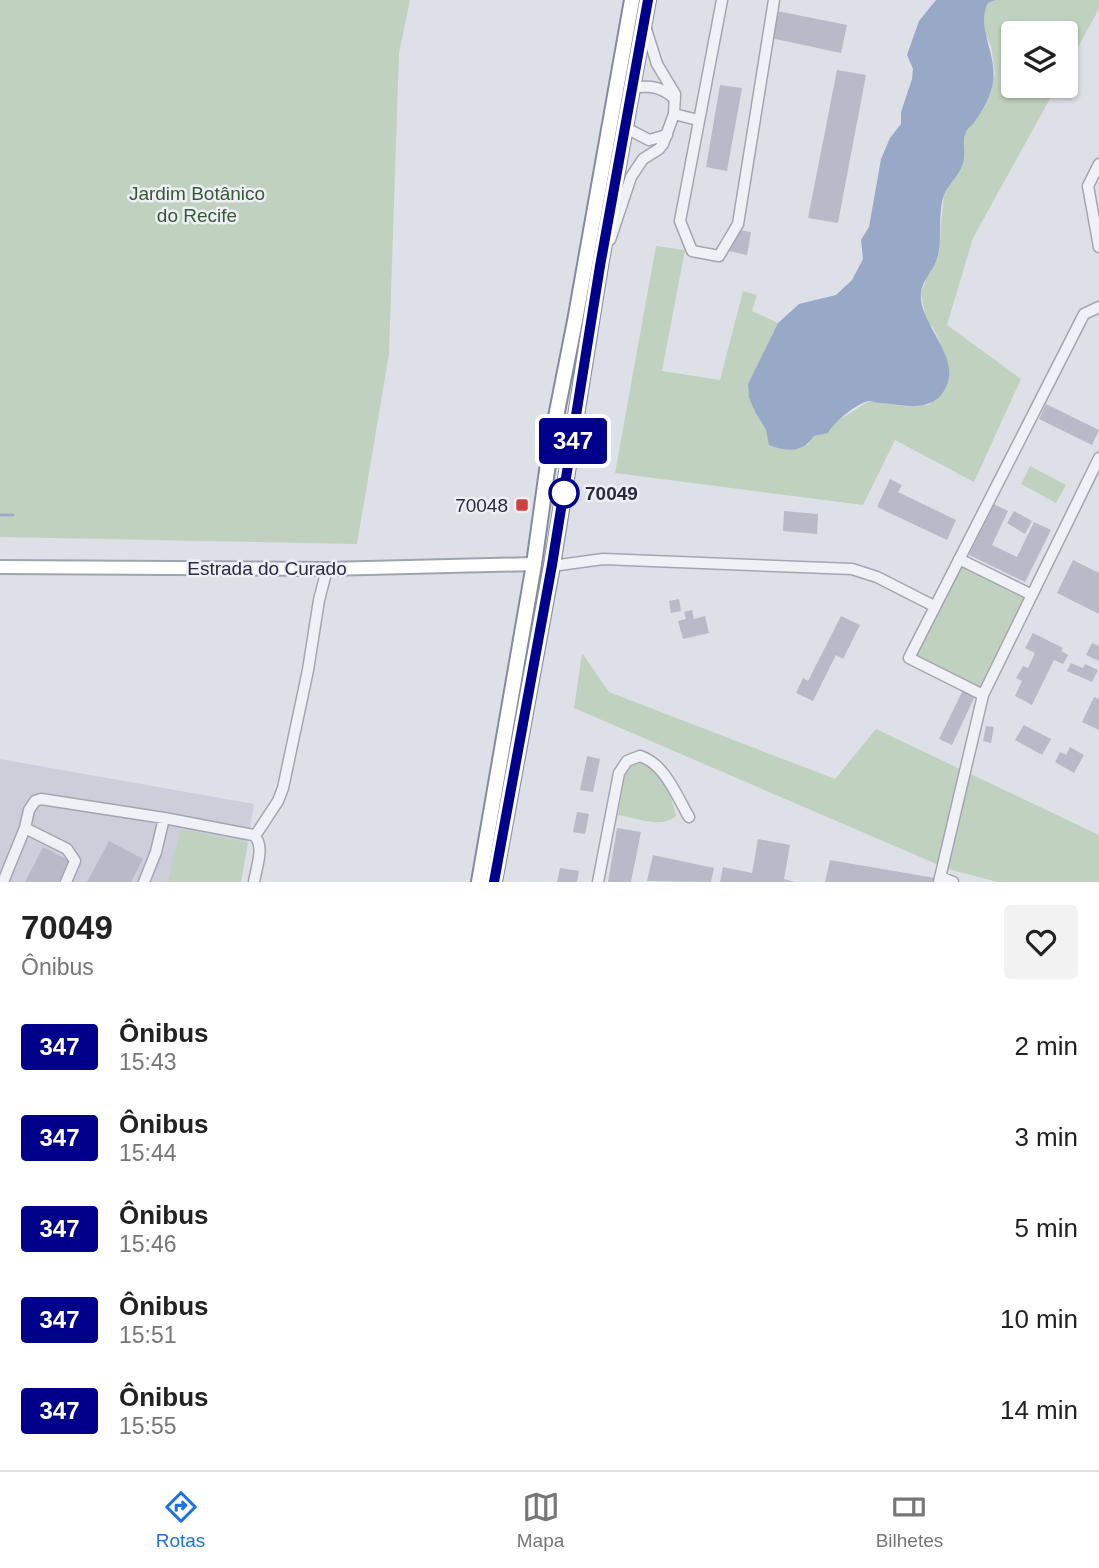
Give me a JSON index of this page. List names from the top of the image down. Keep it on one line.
{"streets":{"main road":["Estrada do Curado"]},"parks":["Jardim Botânico do Recife"],"places":{"other":["70049"],"transit":["70048"]},"lines":["bus line 347"],"page":{"on_map":"347","heading":["70049","Ônibus"],"list":[{"mark":"347","name":"Ônibus","note":"15:43","value":"2 min"},{"mark":"347","name":"Ônibus","note":"15:44","value":"3 min"},{"mark":"347","name":"Ônibus","note":"15:46","value":"5 min"},{"mark":"347","name":"Ônibus","note":"15:51","value":"10 min"},{"mark":"347","name":"Ônibus","note":"15:55","value":"14 min"}],"tabs":["Rotas","Mapa","Bilhetes"]}}
